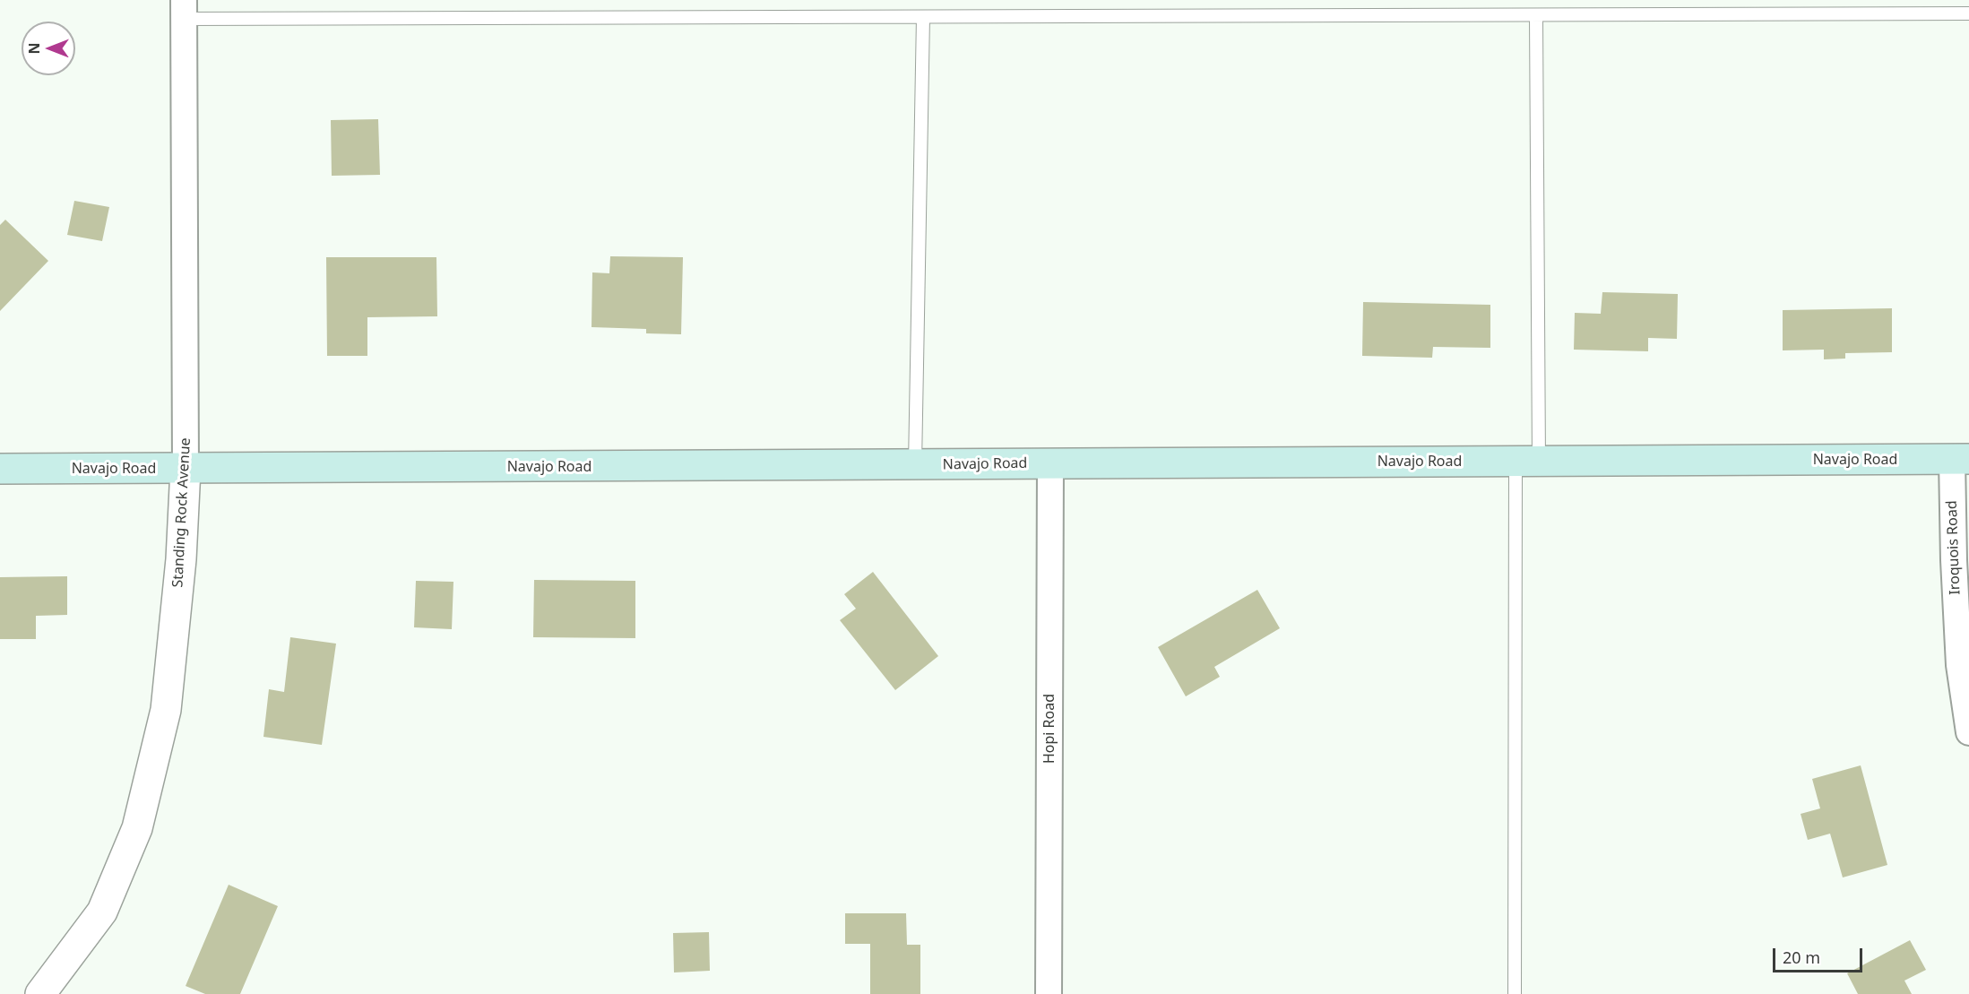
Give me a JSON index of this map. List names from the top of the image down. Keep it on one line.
{"streets":{"main road":["Navajo Road"],"street":["Standing Rock Avenue","Iroquois Road","Hopi Road"]},"crossings":[["Navajo Road","Standing Rock Avenue"],["Navajo Road","Iroquois Road"],["Navajo Road","Hopi Road"]],"scale_bar":"20 m","north":"left"}
